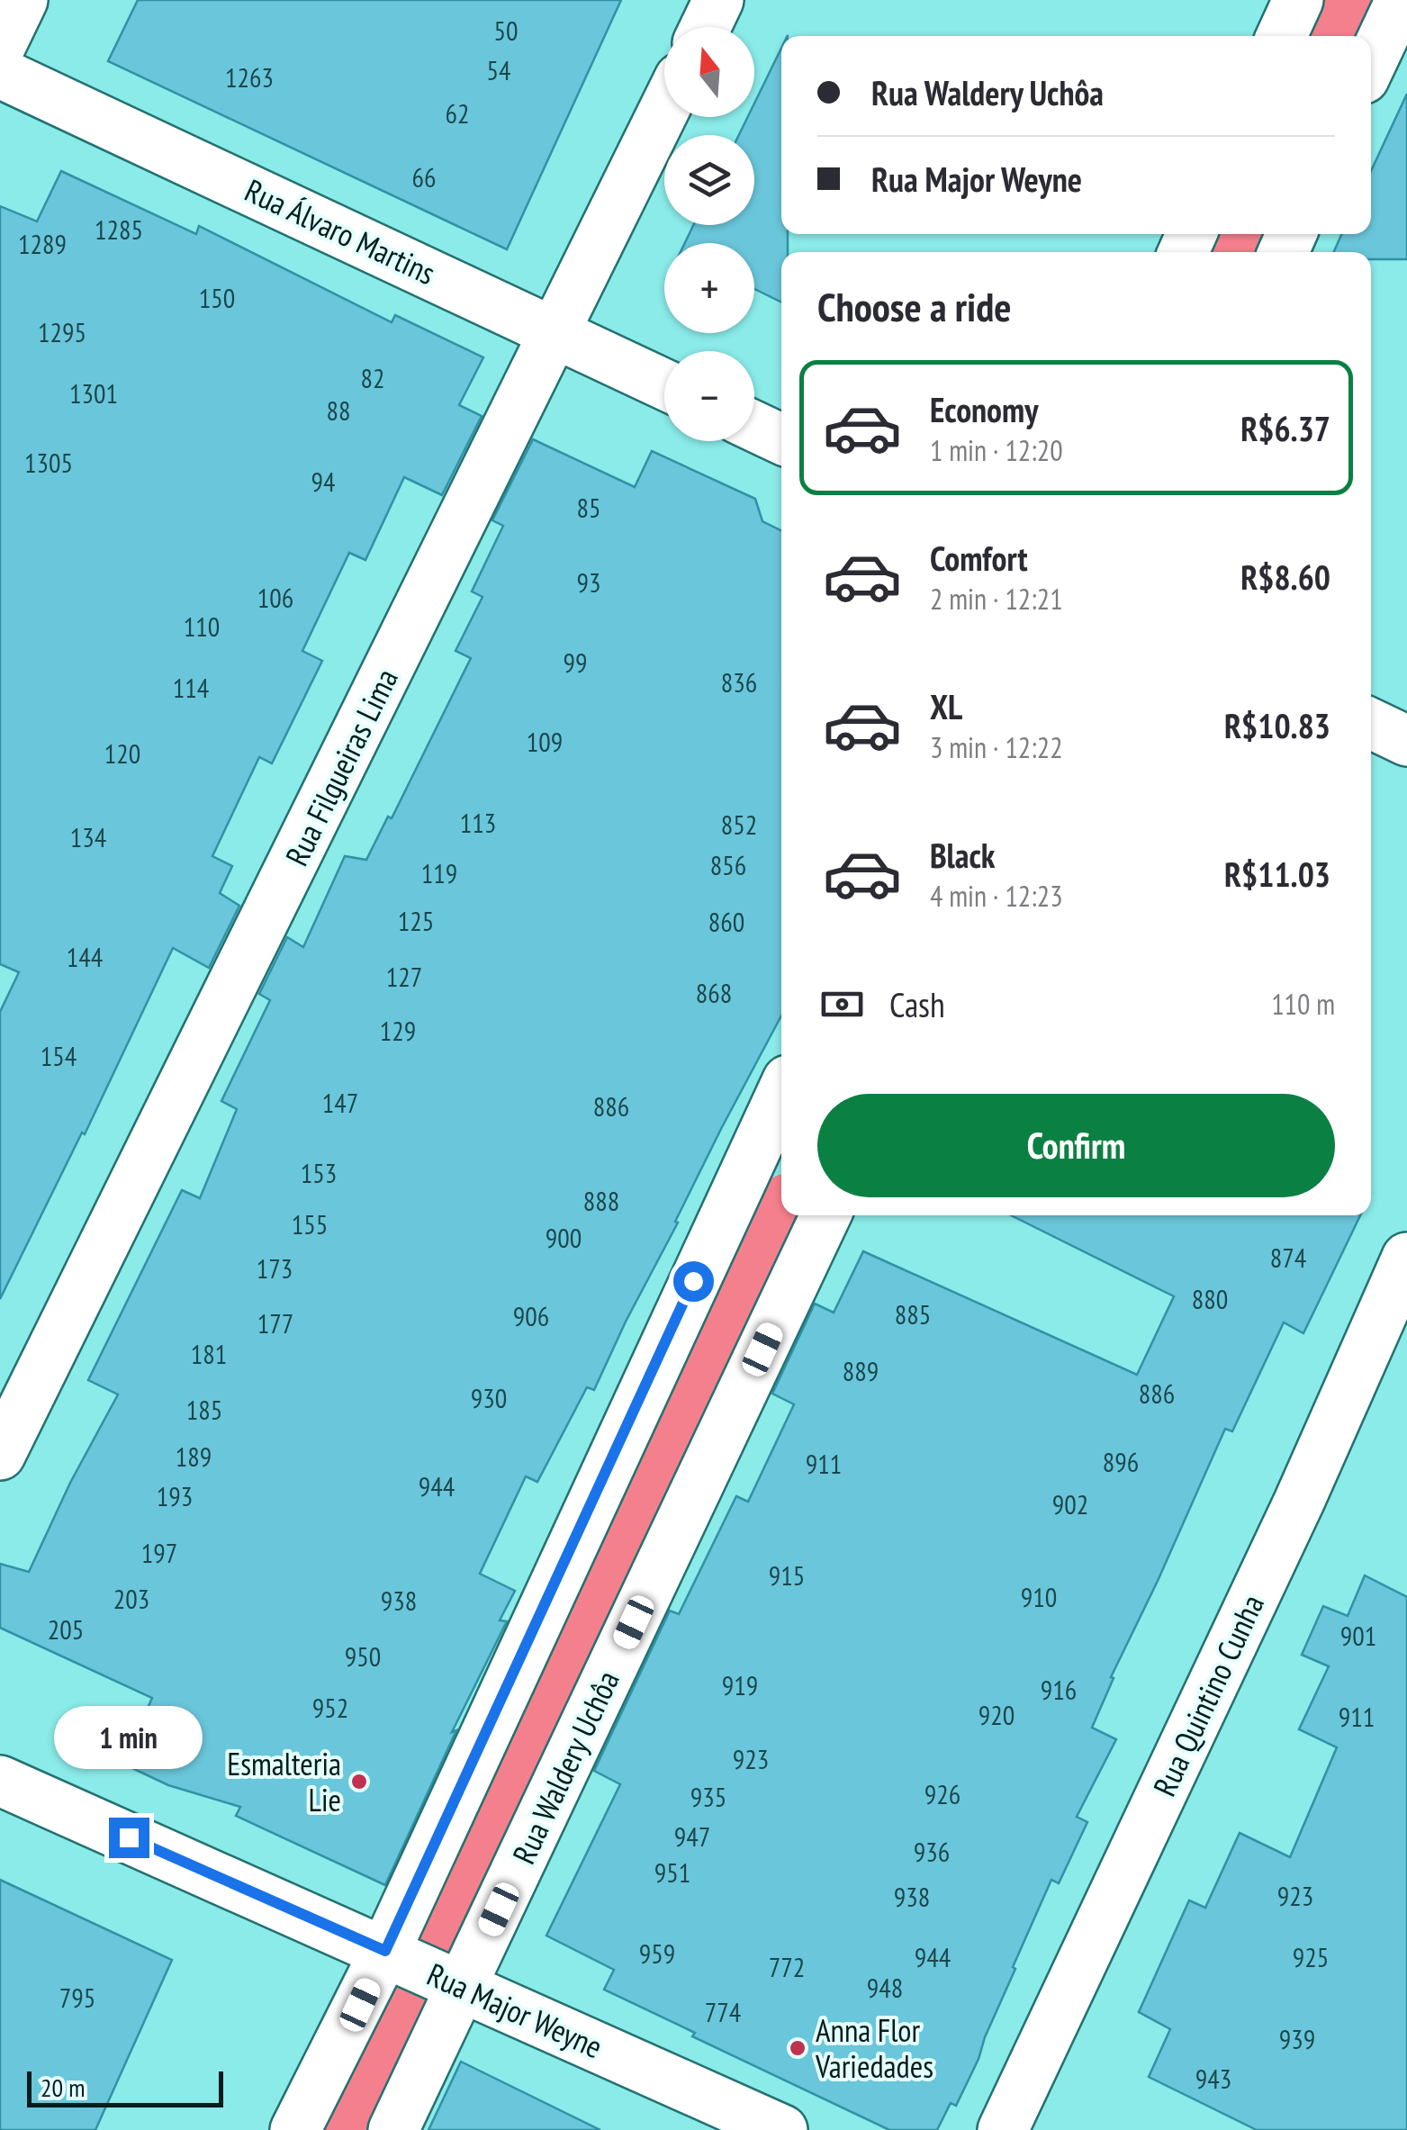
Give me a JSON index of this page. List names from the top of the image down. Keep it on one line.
{"streets":{"street":["Rua Álvaro Martins","Rua Filgueiras Lima","Rua Quintino Cunha","Rua Waldery Uchôa","Rua Major Weyne"]},"crossings":[["Rua Álvaro Martins","Rua Filgueiras Lima"],["Rua Waldery Uchôa","Rua Major Weyne"]],"places":["Esmalteria Lie","Anna Flor Variedades"],"house_numbers":["50","54","1263","62","66","1285","1289","150","1295","82","1301","88","1305","94","85","93","106","110","99","836","114","109","120","113","852","134","856","119","125","860","144","127","868","129","154","147","886","153","888","155","900","874","173","880","885","906","177","181","889","886","930","185","189","896","911","944","193","902","197","915","910","203","938","205","901","950","919","916","952","920","911","923","926","935","947","936","951","923","938","959","944","925","772","948","795","774","939","943"],"scale_bar":"20 m","north":"top","page":{"map_buttons":["+","−"],"banner":["Rua Waldery Uchôa","Rua Major Weyne"],"heading":"Choose a ride","list":[{"name":"Economy","note":"1 min · 12:20","value":"R$6.37"},{"name":"Comfort","note":"2 min · 12:21","value":"R$8.60"},{"name":"XL","note":"3 min · 12:22","value":"R$10.83"},{"name":"Black","note":"4 min · 12:23","value":"R$11.03"}],"pay":["Cash","110 m"],"buttons":"Confirm","bubble":"1 min","scale":"20 m"}}
